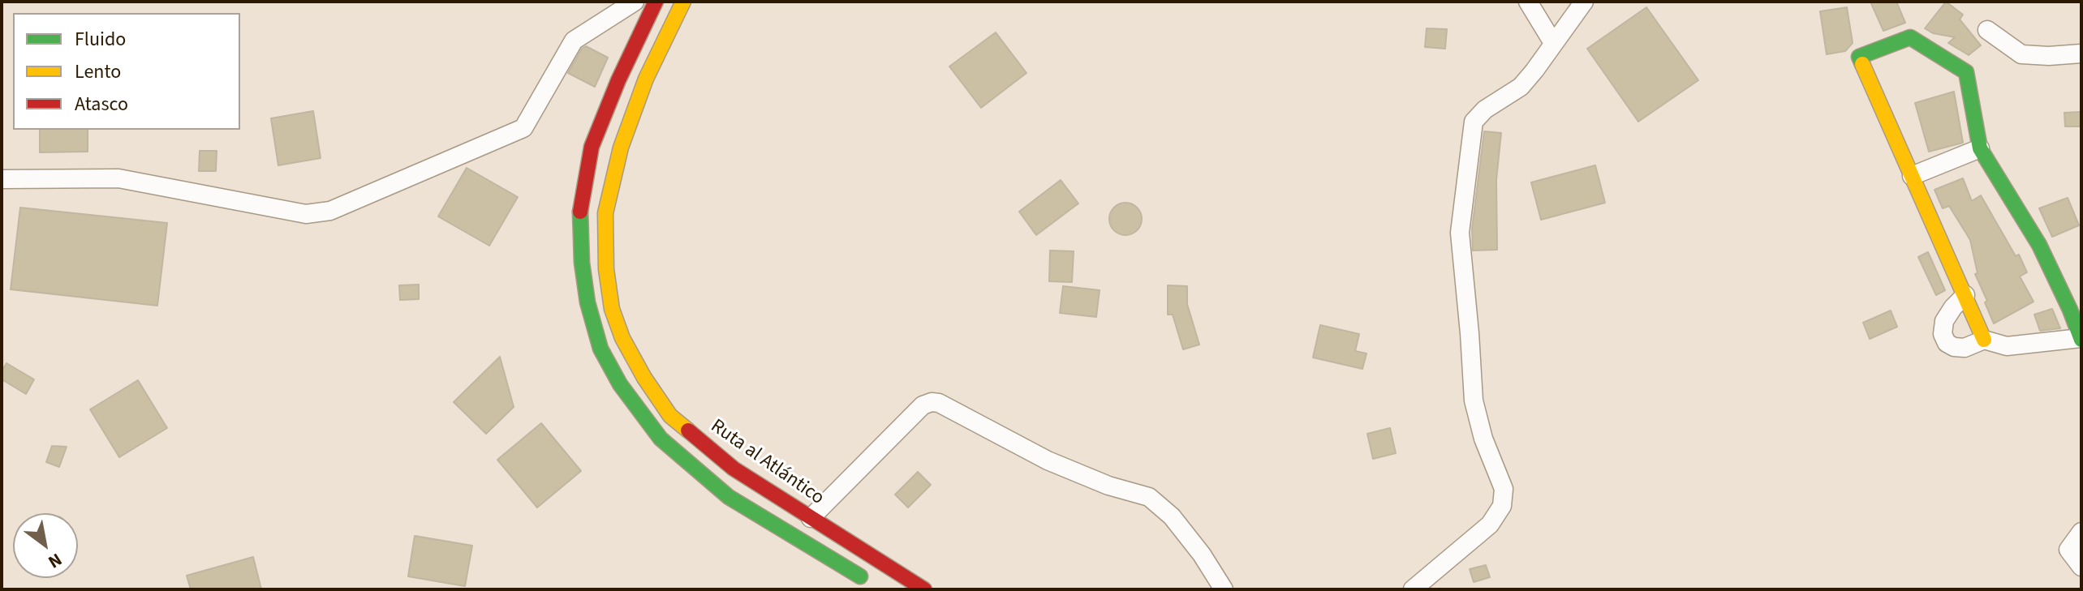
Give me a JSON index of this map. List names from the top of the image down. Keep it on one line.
{"streets":{"main road":["Ruta al Atlántico"]},"legend":["Fluido","Lento","Atasco"],"north":"bottom right"}
